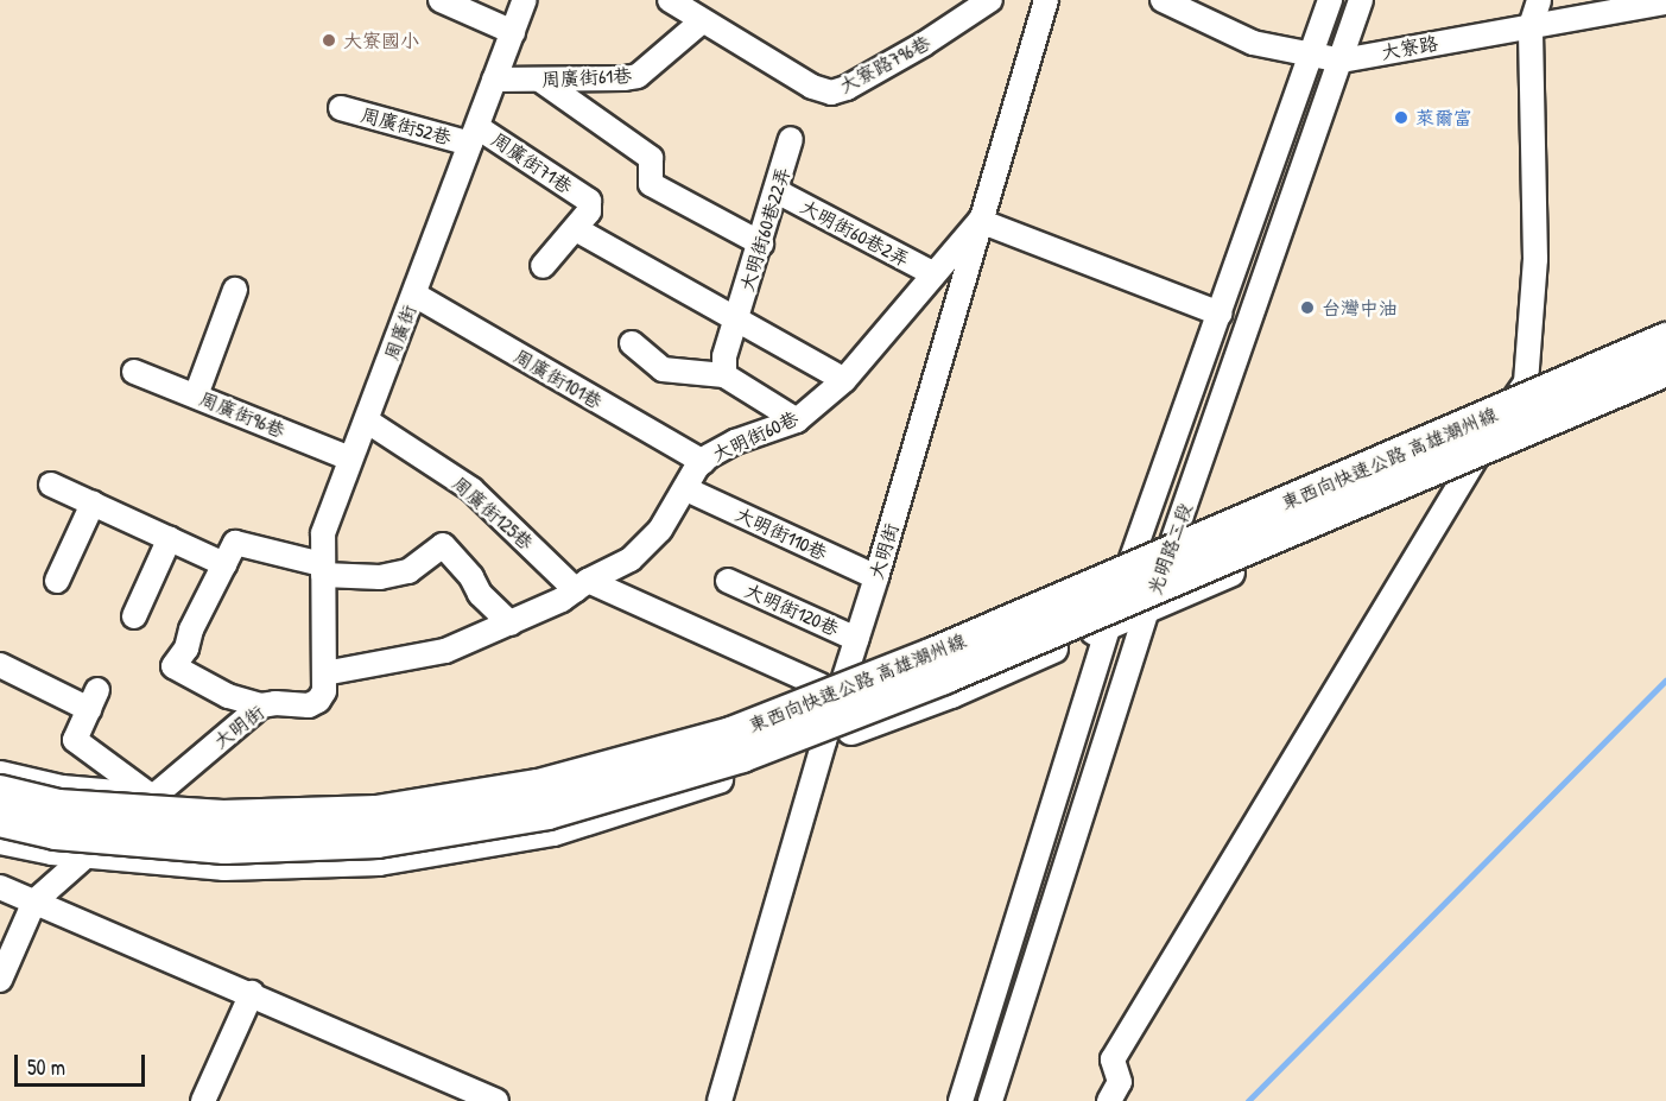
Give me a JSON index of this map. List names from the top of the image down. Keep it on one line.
{"streets":{"highway":["東西向快速公路 高雄潮州線"],"street":["大寮路","大寮路796巷","周廣街61巷","周廣街52巷","周廣街71巷","大明街60巷22弄","大明街60巷2弄","周廣街","周廣街101巷","周廣街96巷","大明街60巷","周廣街125巷","大明街110巷","光明路二段","大明街","大明街120巷"]},"crossings":[["大寮路","光明路二段"],["大寮路796巷","周廣街61巷"],["周廣街61巷","周廣街"],["周廣街52巷","周廣街71巷"],["周廣街52巷","周廣街"],["周廣街71巷","大明街60巷22弄"],["周廣街71巷","周廣街"],["大明街60巷22弄","大明街60巷2弄"],["大明街60巷22弄","大明街60巷"],["大明街60巷2弄","大明街60巷"],["周廣街","周廣街101巷"],["周廣街","周廣街96巷"],["周廣街","周廣街125巷"],["周廣街","大明街"],["周廣街101巷","大明街60巷"],["大明街60巷","周廣街125巷"],["大明街60巷","大明街110巷"],["大明街60巷","大明街"],["大明街110巷","大明街"],["大明街","大明街120巷"]],"places":["大寮國小","萊爾富","台灣中油"],"scale_bar":"50 m"}
